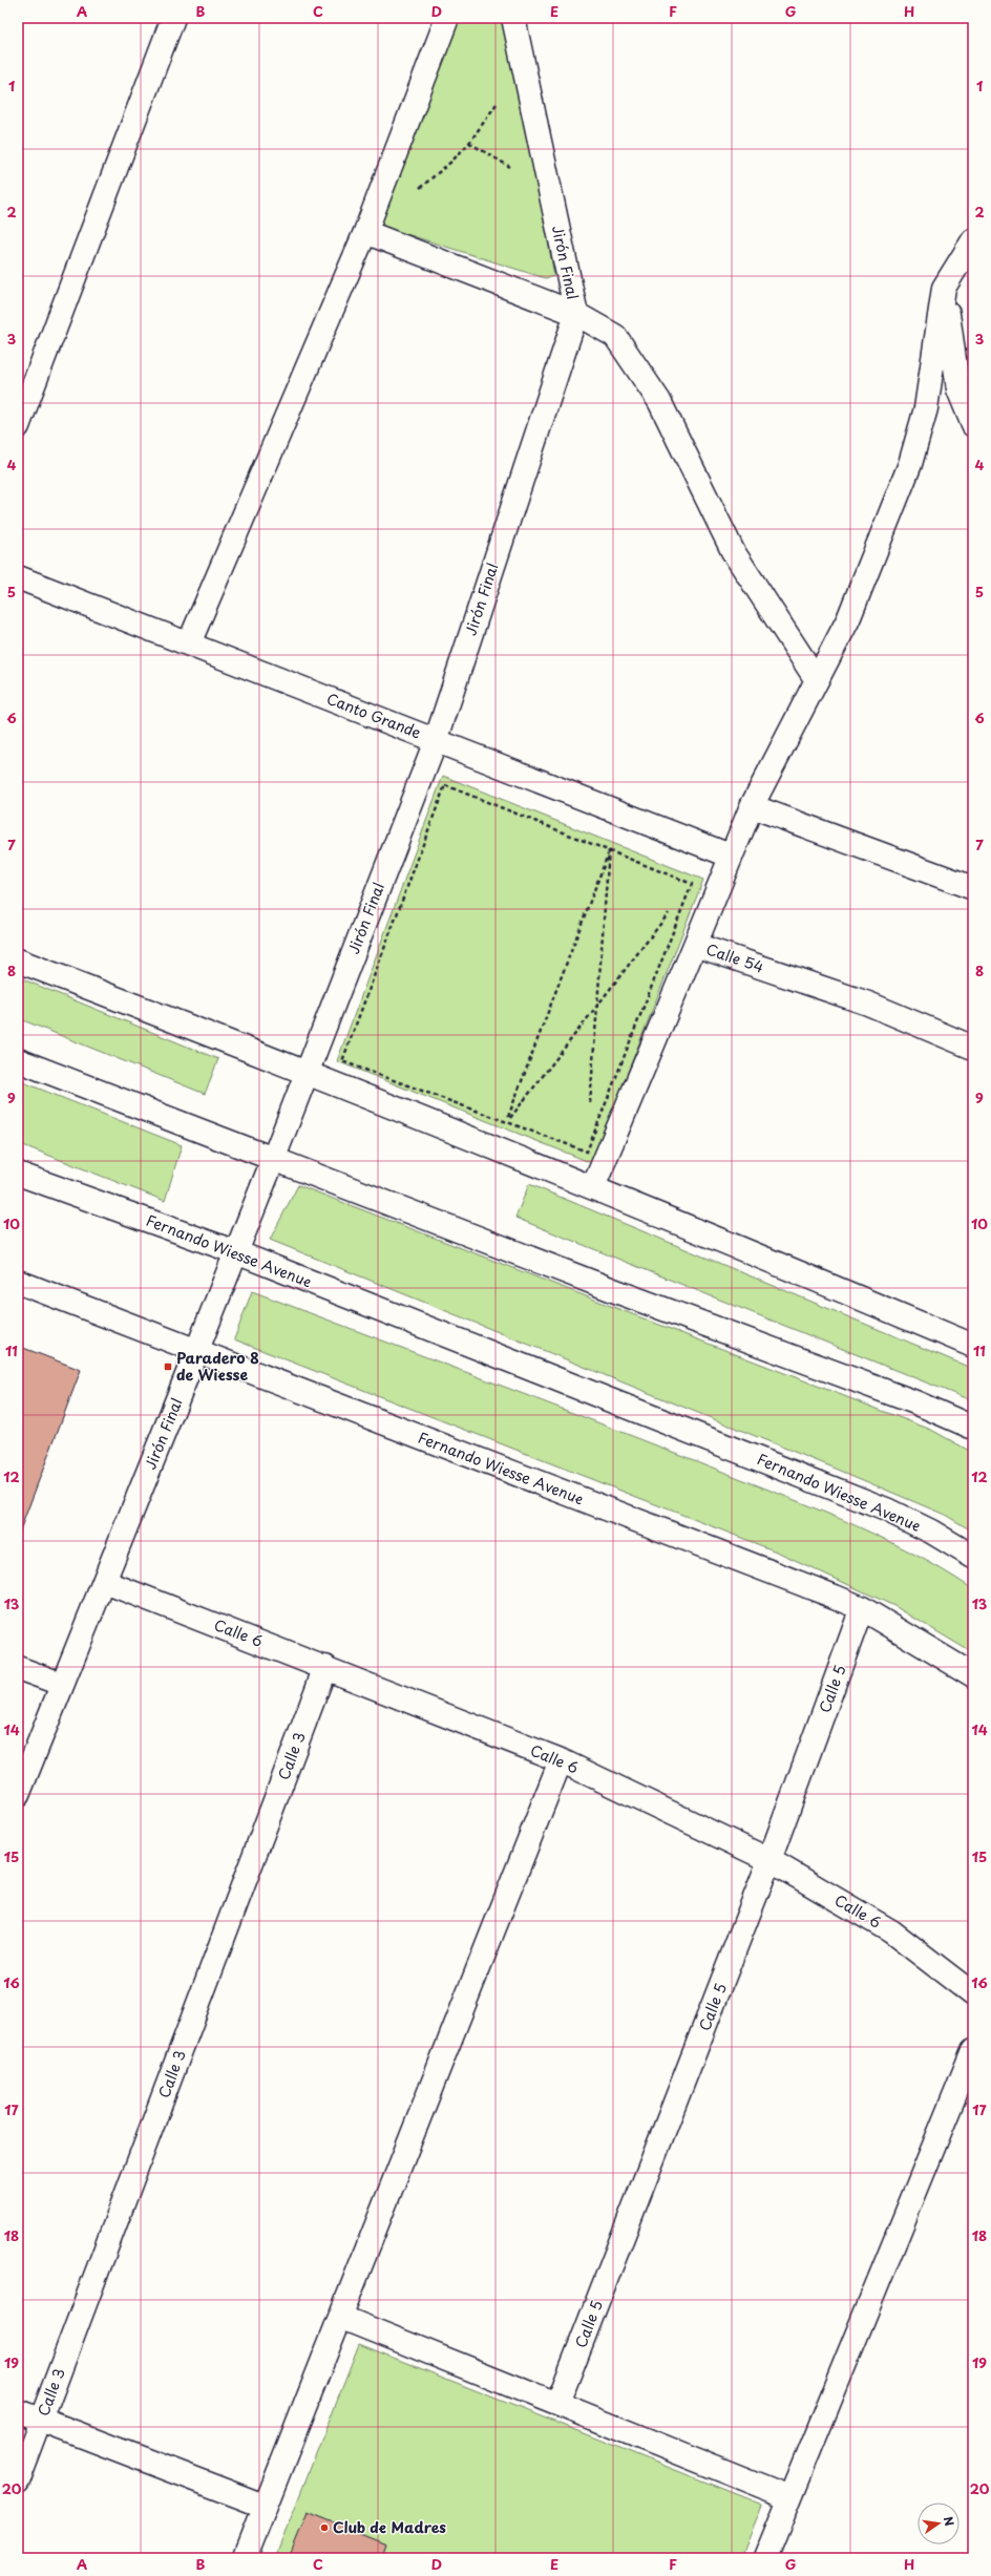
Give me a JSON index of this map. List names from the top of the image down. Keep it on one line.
{"streets":{"street":["Jirón Final","Canto Grande","Calle 54","Fernando Wiesse Avenue","Calle 6","Calle 5","Calle 3"]},"crossings":[["Jirón Final","Canto Grande"],["Jirón Final","Fernando Wiesse Avenue"],["Jirón Final","Calle 6"],["Fernando Wiesse Avenue","Calle 5"],["Calle 6","Calle 5"],["Calle 6","Calle 3"]],"places":{"transit":["Paradero 8 de Wiesse"],"other":["Club de Madres"]},"north":"right","grid":{"columns":["A","B","C","D","E","F","G","H"],"rows":["1","2","3","4","5","6","7","8","9","10","11","12","13","14","15","16","17","18","19","20"]}}
